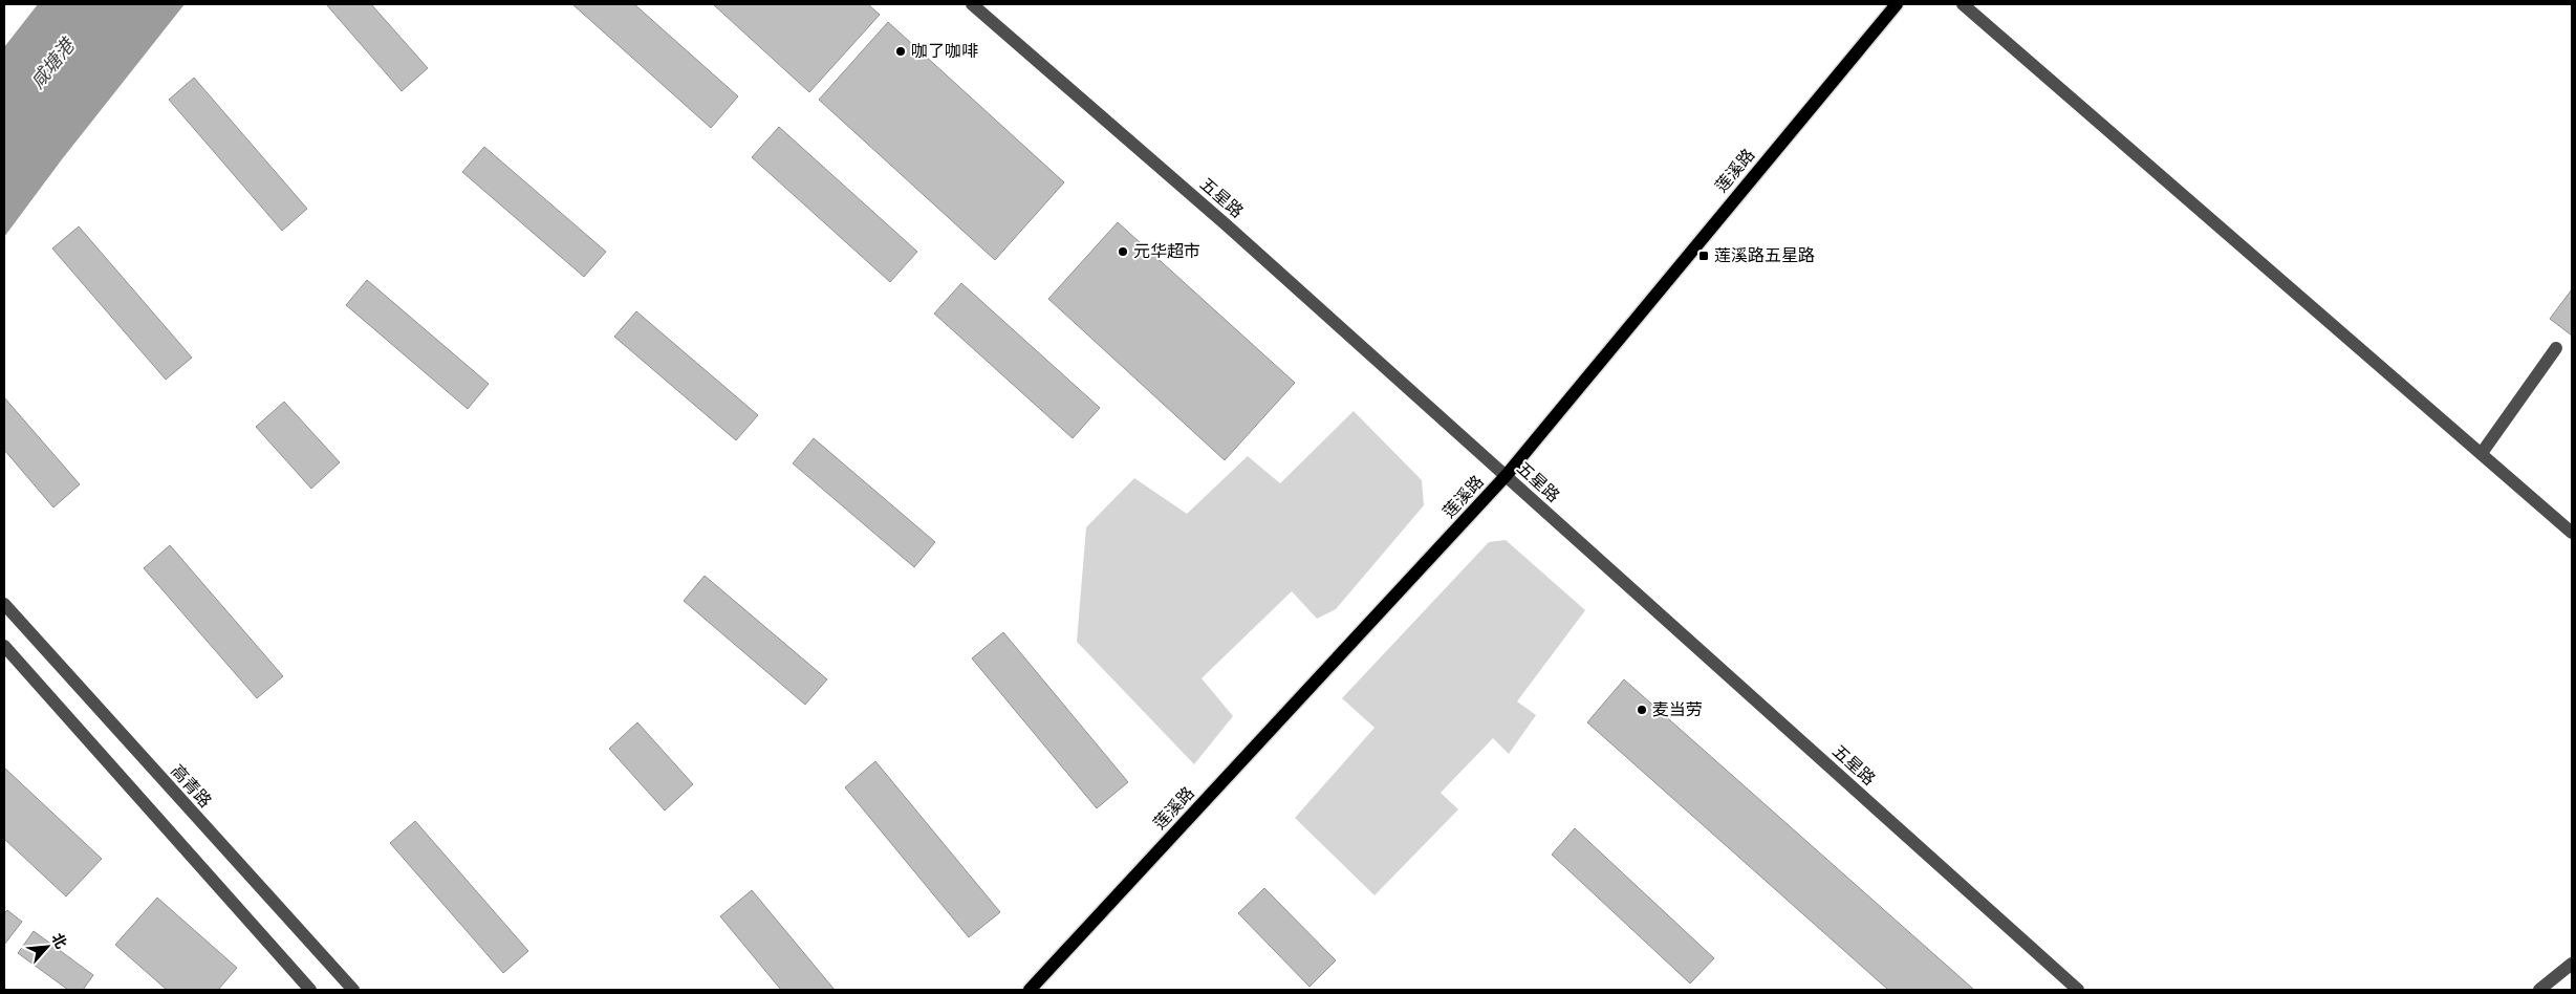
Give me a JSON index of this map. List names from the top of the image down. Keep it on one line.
{"streets":{"main road":["莲溪路"],"street":["五星路","高青路"]},"crossings":[["莲溪路","五星路"]],"water":["咸塘港"],"places":{"other":["咖了咖啡","元华超市","麦当劳"],"transit":["莲溪路五星路"]},"north":"top right"}
